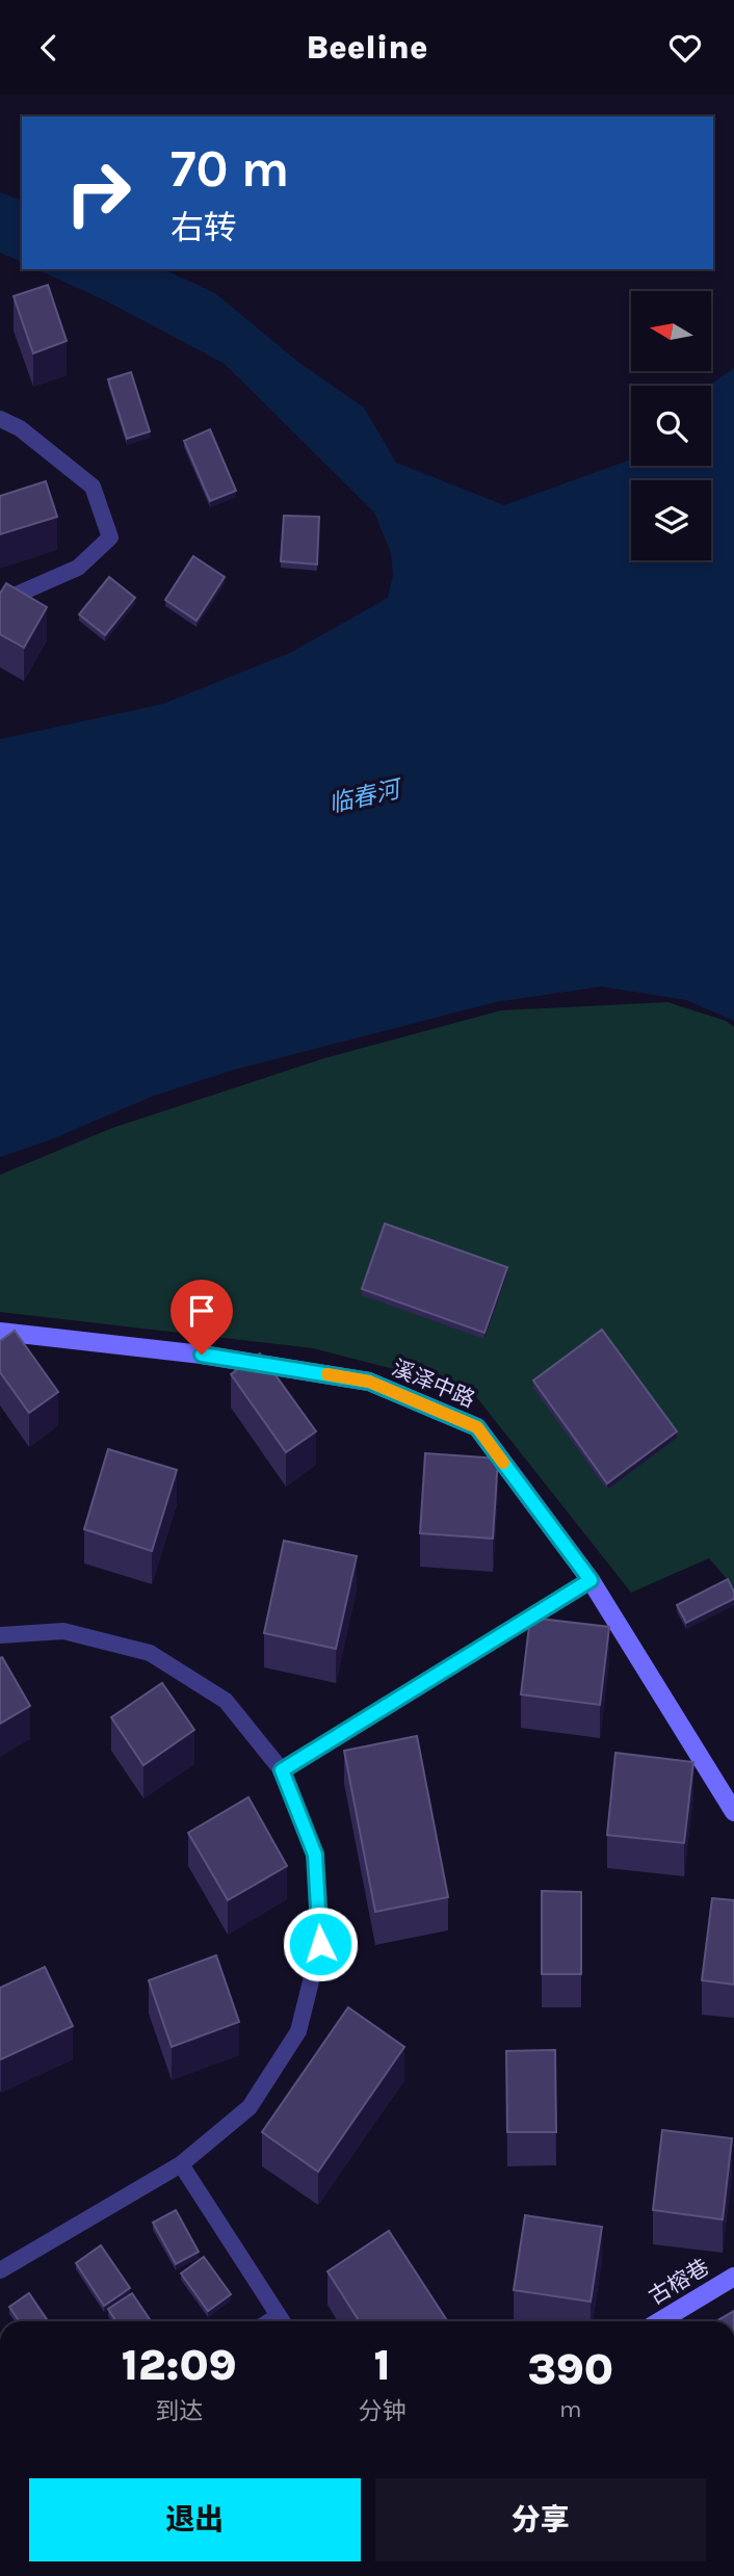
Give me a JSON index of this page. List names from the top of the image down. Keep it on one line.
{"streets":{"street":["溪泽中路","古榕巷"]},"water":["临春河"],"north":"left","page":{"header":"Beeline","turn":["70 m","右转"],"eta":["12:09","到达","1","分钟","390","m"],"buttons":["退出","分享"]}}
